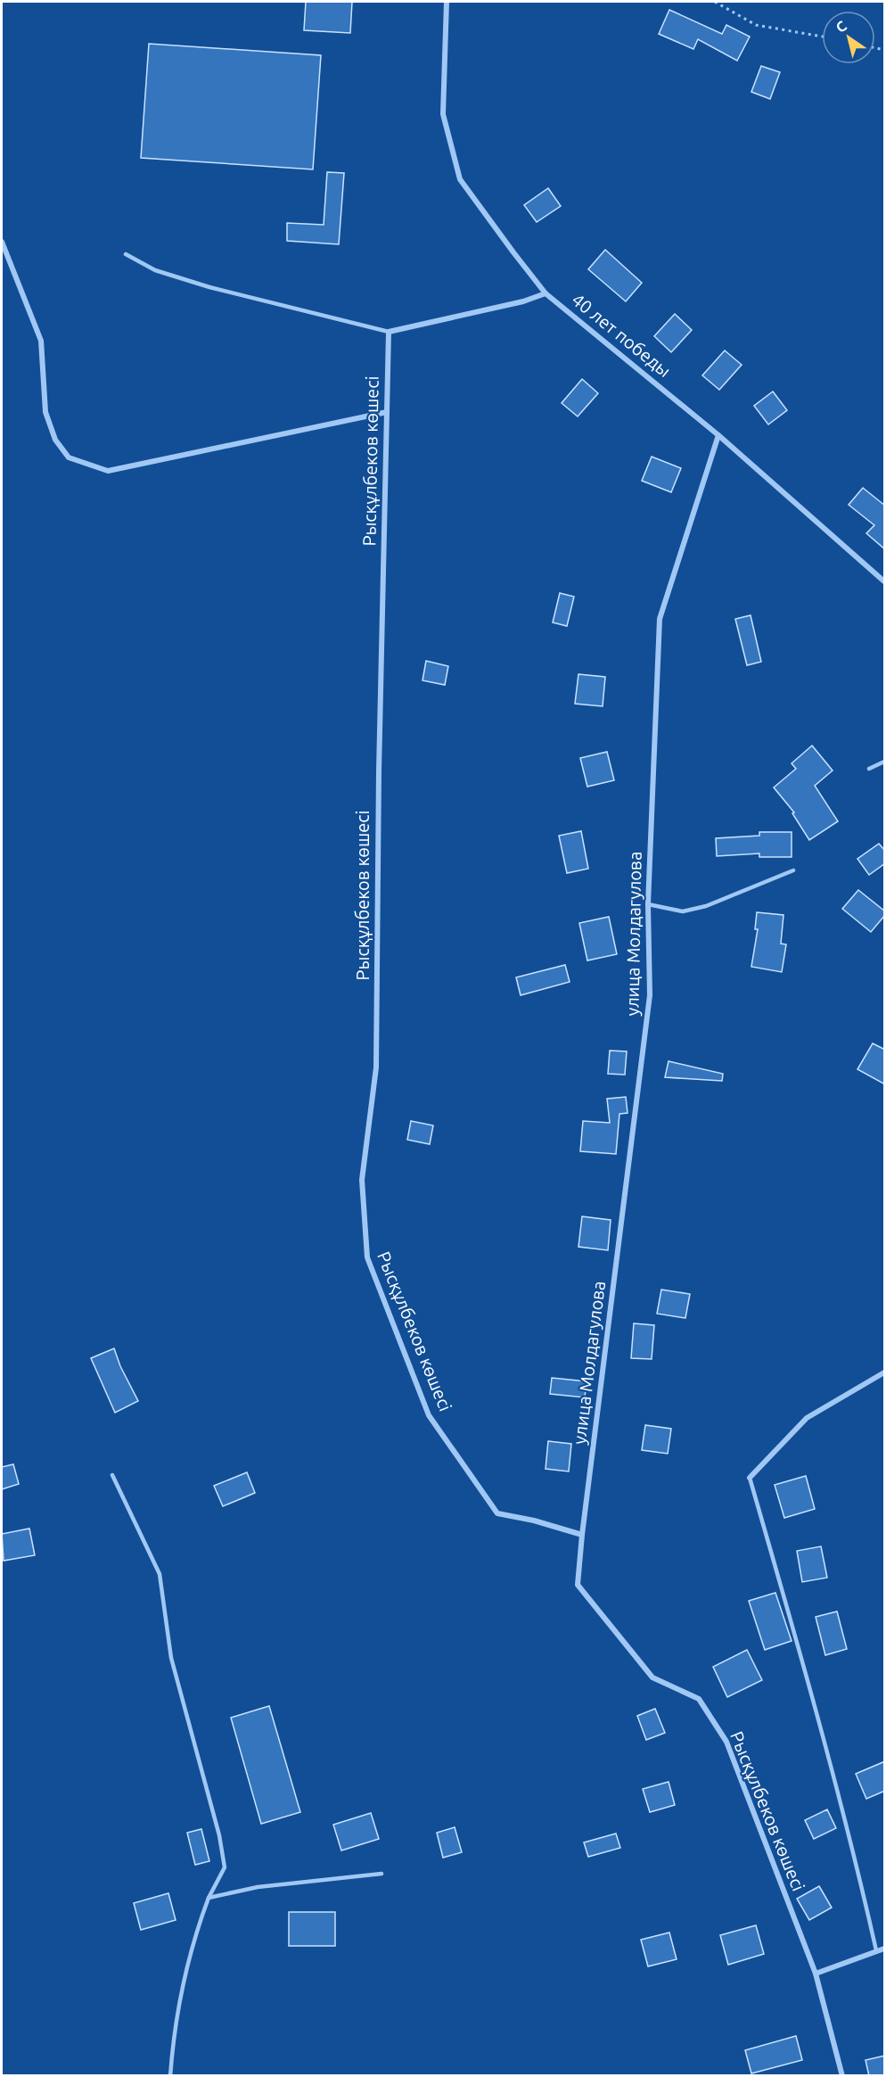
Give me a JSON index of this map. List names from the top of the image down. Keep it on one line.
{"streets":{"street":["40 лет победы","Рысқұлбеков көшесі","улица Молдагулова"]},"crossings":[["40 лет победы","улица Молдагулова"],["Рысқұлбеков көшесі","улица Молдагулова"]],"north":"top left"}
